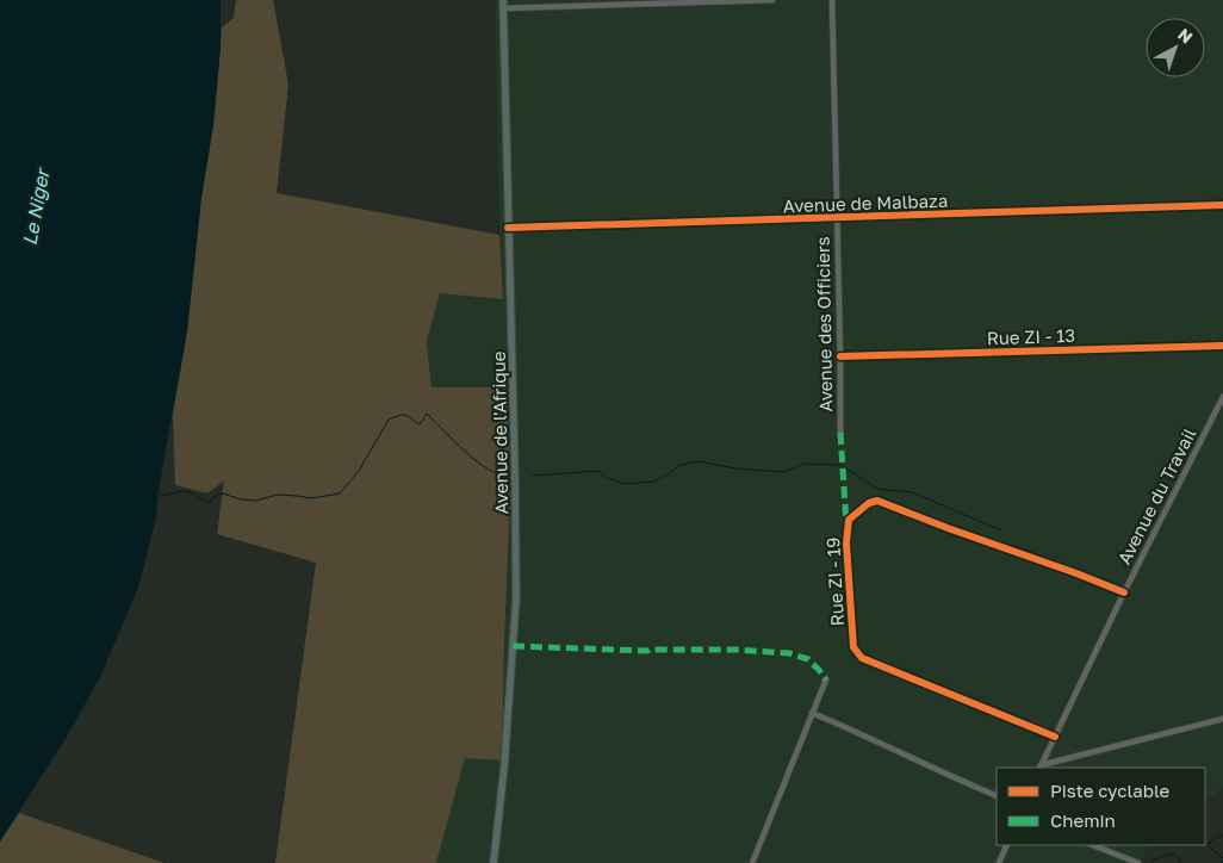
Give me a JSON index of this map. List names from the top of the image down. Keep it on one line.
{"streets":{"main road":["Avenue de l'Afrique"],"street":["Avenue de Malbaza","Avenue des Officiers","Rue ZI - 13","Avenue du Travail","Rue ZI - 19"]},"crossings":[["Avenue de Malbaza","Avenue des Officiers"],["Avenue de Malbaza","Avenue de l'Afrique"],["Avenue des Officiers","Rue ZI - 13"],["Avenue du Travail","Rue ZI - 19"]],"water":["Le Niger"],"legend":["Piste cyclable","Chemin"],"north":"top right"}
